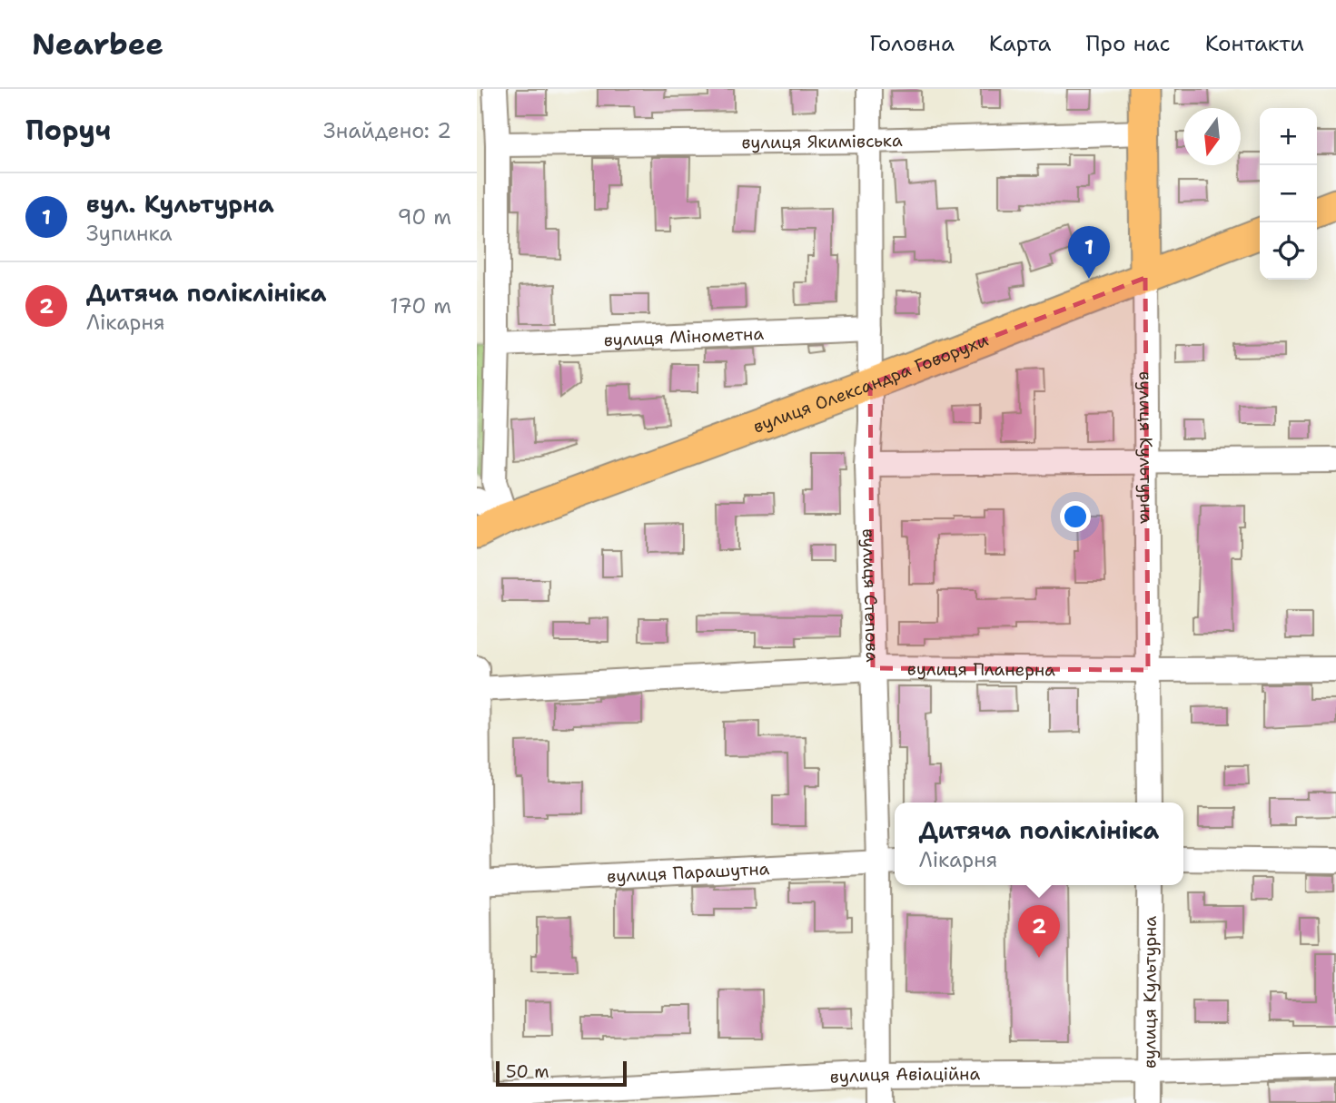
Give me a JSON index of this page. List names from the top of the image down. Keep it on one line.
{"streets":{"main road":["вулиця Олександра Говорухи","вулиця Культурна"],"street":["вулиця Якимівська","вулиця Мінометна","вулиця Степова","вулиця Планерна","вулиця Парашутна","вулиця Авіаційна"]},"crossings":[["вулиця Якимівська","вулиця Культурна"],["вулиця Якимівська","вулиця Степова"],["вулиця Мінометна","вулиця Степова"],["вулиця Олександра Говорухи","вулиця Культурна"],["вулиця Олександра Говорухи","вулиця Степова"],["вулиця Культурна","вулиця Планерна"],["вулиця Культурна","вулиця Авіаційна"],["вулиця Степова","вулиця Планерна"],["вулиця Степова","вулиця Парашутна"],["вулиця Степова","вулиця Авіаційна"]],"scale_bar":"50 m","north":"bottom","page":{"header":"Nearbee","nav":["Головна","Карта","Про нас","Контакти"],"heading":["Поруч","Знайдено: 2"],"map_buttons":["+","−"],"list":[{"mark":"1","name":"вул. Культурна","note":"Зупинка","value":"90 m"},{"mark":"2","name":"Дитяча поліклініка","note":"Лікарня","value":"170 m"}],"pins":["1","2"],"popup":["Дитяча поліклініка","Лікарня"],"scale":"50 m"}}
